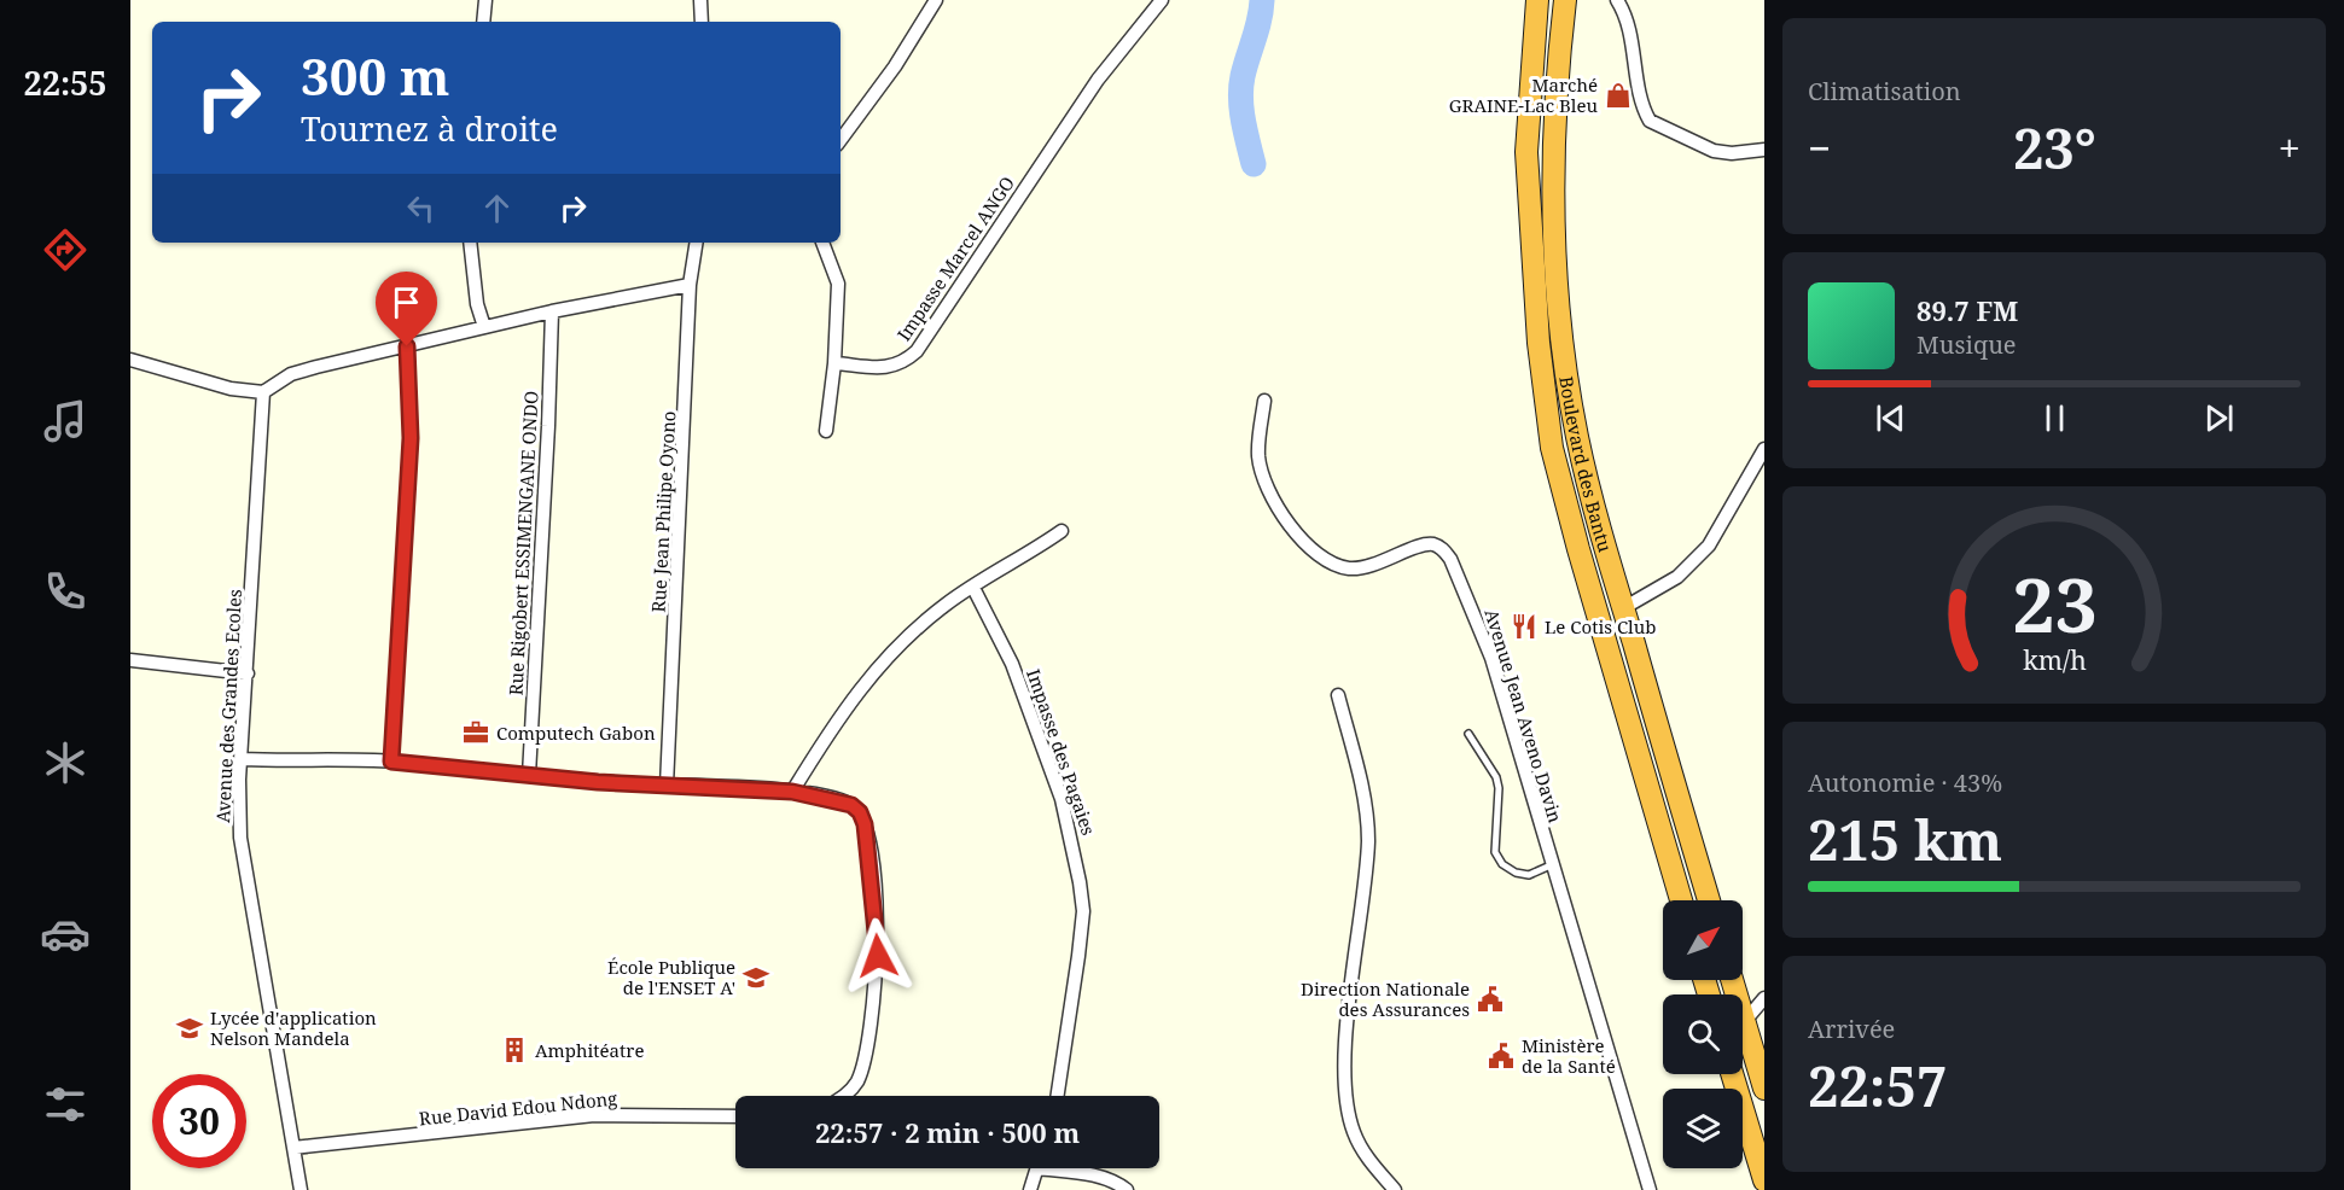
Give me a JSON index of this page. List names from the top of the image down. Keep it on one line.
{"streets":{"highway":["Boulevard des Bantu"],"street":["Impasse Marcel ANGO","Rue Jean Philipe Oyono","Rue Rigobert ESSIMENGANE ONDO","Avenue des Grandes Ecoles","Avenue Jean Aveno Davin","Impasse des Pagaies","Rue David Edou Ndong"]},"crossings":[["Avenue des Grandes Ecoles","Rue David Edou Ndong"]],"places":{"shop":["Marché GRAINE-Lac Bleu"],"restaurant":["Le Cotis Club"],"office":["Computech Gabon"],"school or university":["École Publique de l'ENSET A'","Lycée d'application Nelson Mandela"],"public building":["Direction Nationale des Assurances","Ministère de la Santé"],"building":["Amphitéatre"]},"north":"top right","page":{"tabs":"22:55","tile":["Climatisation",["Autonomie · 43%","215 km"],["Arrivée","22:57"]],"turn":["300 m","Tournez à droite"],"heat":["−","23°","+"],"song":["89.7 FM","Musique"],"limit":"30","trip":"22:57 · 2 min · 500 m","gauge":["23","km/h"]}}
